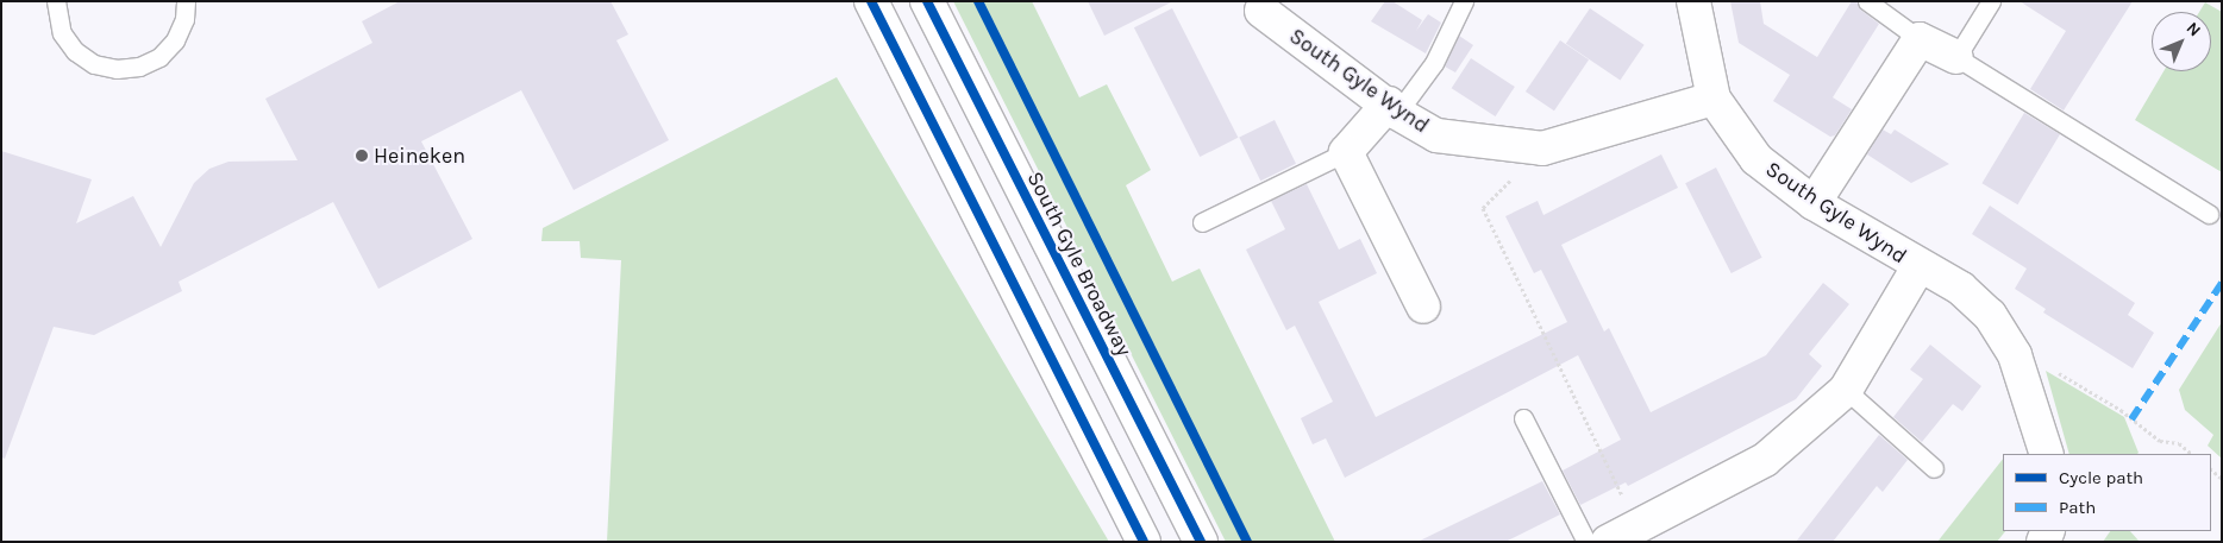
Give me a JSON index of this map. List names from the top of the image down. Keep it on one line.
{"streets":{"street":["South Gyle Wynd","South Gyle Broadway"]},"places":["Heineken"],"legend":["Cycle path","Path"],"north":"top right"}
